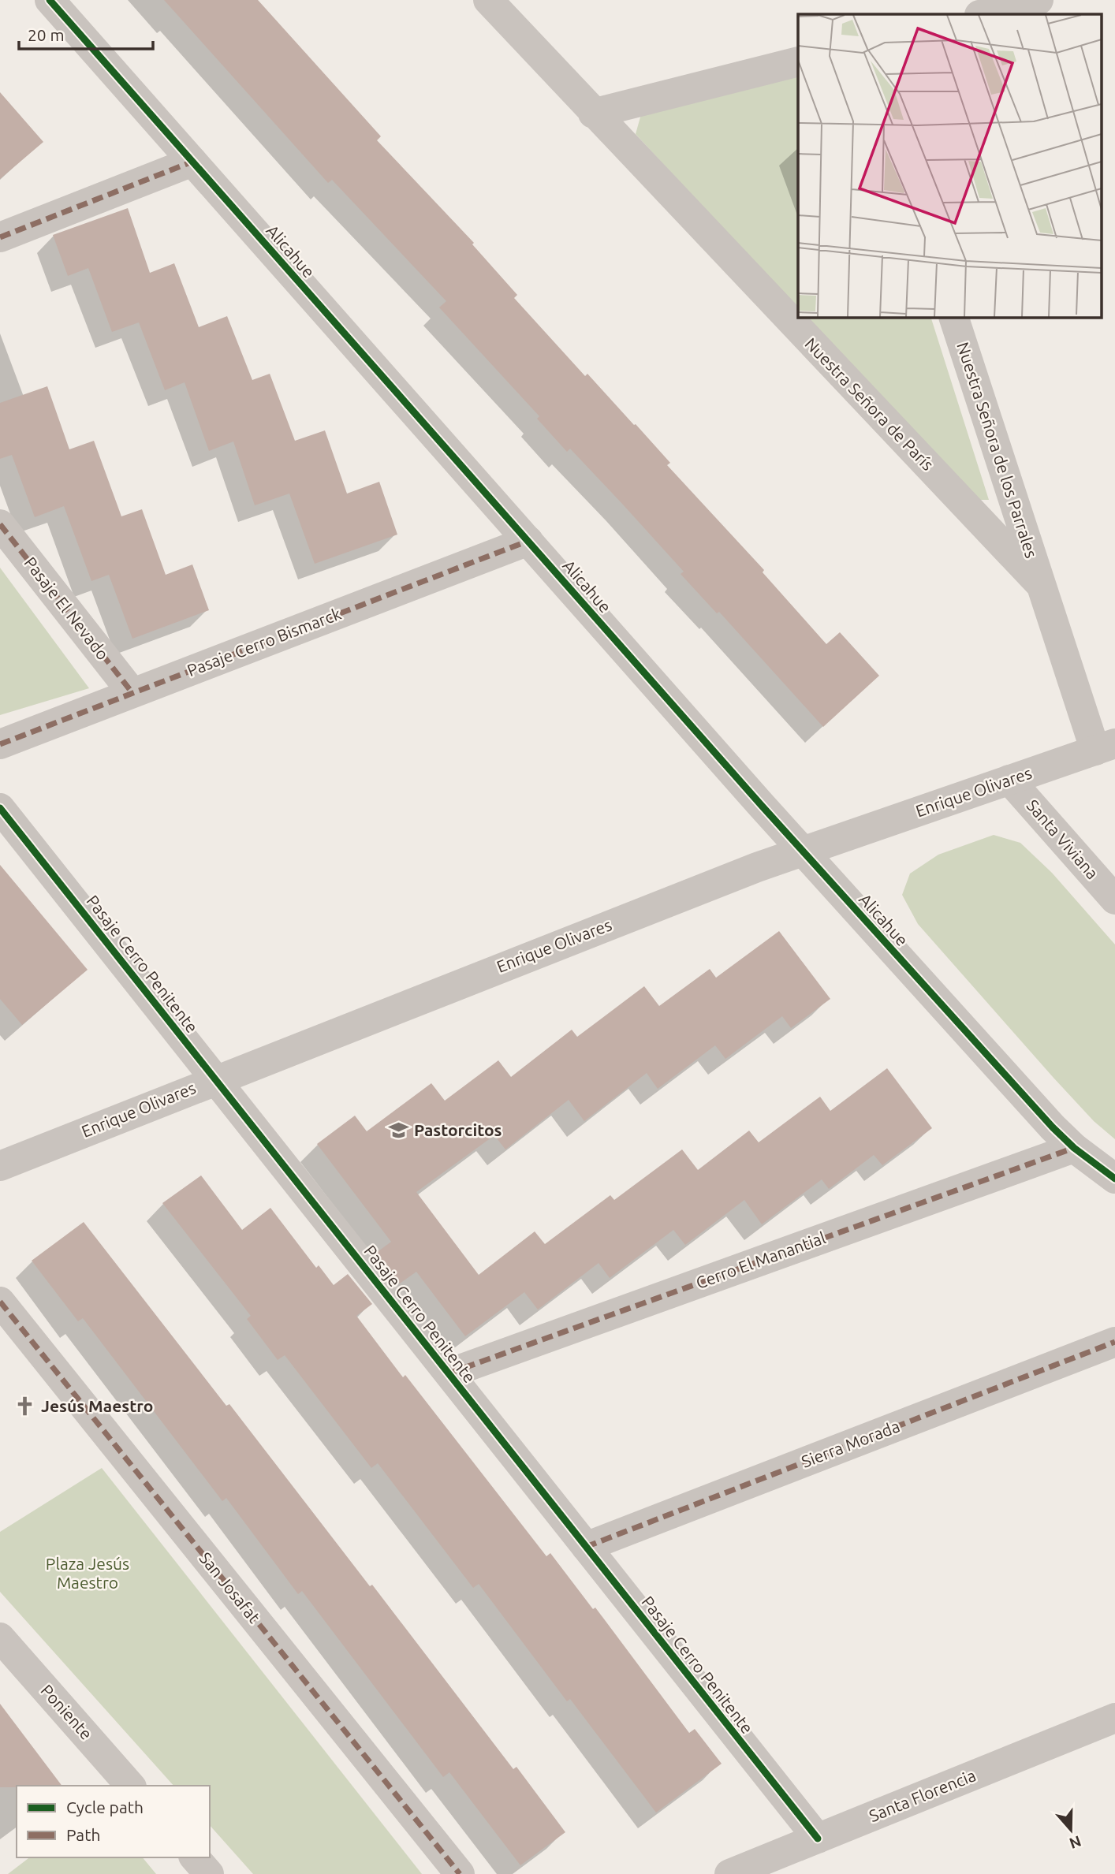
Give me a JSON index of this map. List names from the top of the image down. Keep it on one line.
{"streets":{"street":["Alicahue","Nuestra Señora de París","Nuestra Señora de los Parrales","Pasaje El Nevado","Pasaje Cerro Bismarck","Enrique Olivares","Santa Viviana","Pasaje Cerro Penitente","Cerro El Manantial","Sierra Morada","San Josafat","Poniente","Santa Florencia"]},"crossings":[["Alicahue","Pasaje Cerro Bismarck"],["Alicahue","Enrique Olivares"],["Alicahue","Cerro El Manantial"],["Nuestra Señora de París","Nuestra Señora de los Parrales"],["Nuestra Señora de París","Enrique Olivares"],["Pasaje El Nevado","Pasaje Cerro Bismarck"],["Enrique Olivares","Santa Viviana"],["Enrique Olivares","Pasaje Cerro Penitente"],["Pasaje Cerro Penitente","Cerro El Manantial"],["Pasaje Cerro Penitente","Sierra Morada"],["Pasaje Cerro Penitente","Santa Florencia"]],"parks":["Plaza Jesús Maestro"],"places":{"school or university":["Pastorcitos"],"church":["Jesús Maestro"]},"legend":["Cycle path","Path"],"scale_bar":"20 m","north":"bottom"}
